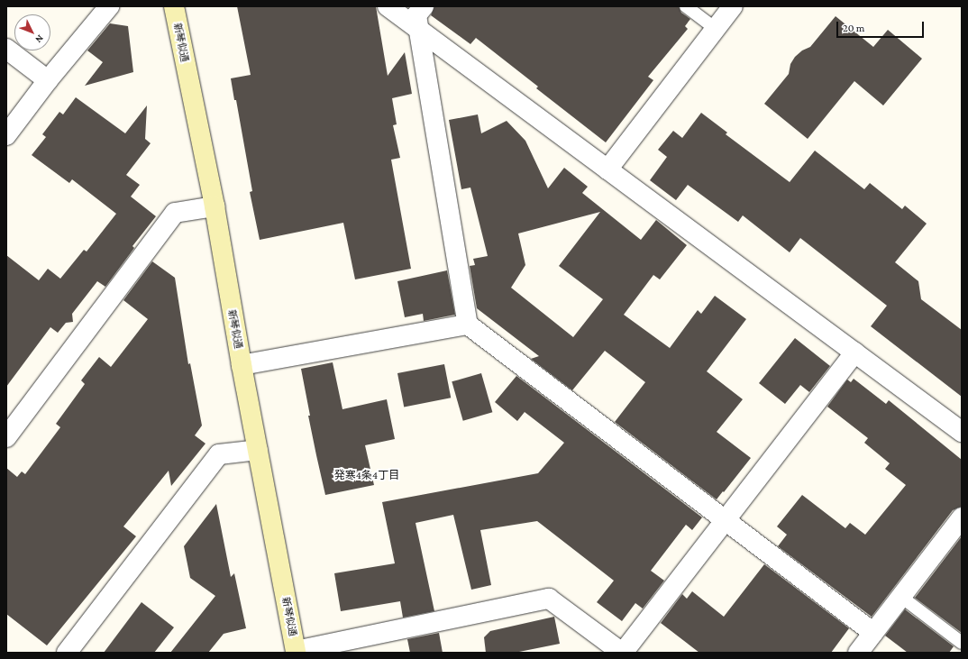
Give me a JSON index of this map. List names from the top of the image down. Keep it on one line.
{"streets":{"street":["新琴似通"]},"districts":["発寒4条4丁目"],"scale_bar":"20 m","north":"bottom right"}
